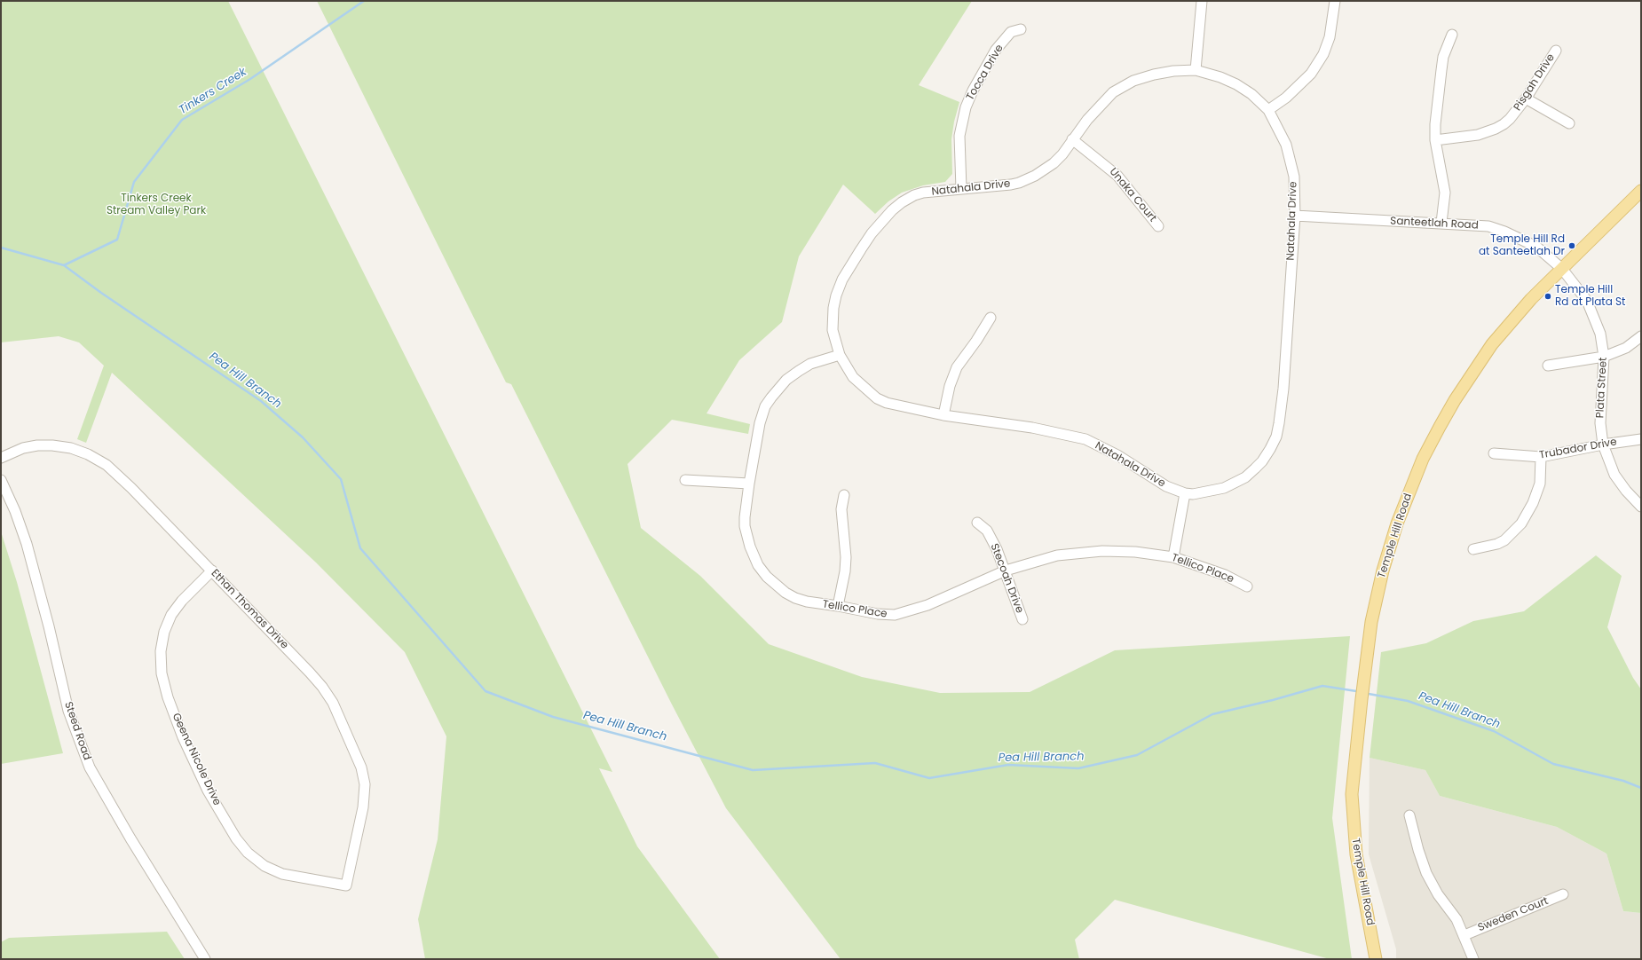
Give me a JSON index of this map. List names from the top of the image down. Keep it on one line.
{"streets":{"main road":["Temple Hill Road"],"street":["Tocca Drive","Pisgah Drive","Natahala Drive","Unaka Court","Santeetlah Road","Plata Street","Trubador Drive","Tellico Place","Stecoah Drive","Ethan Thomas Drive","Steed Road","Geena Nicole Drive","Sweden Court"]},"crossings":[["Tocca Drive","Natahala Drive"],["Natahala Drive","Unaka Court"],["Natahala Drive","Santeetlah Road"],["Natahala Drive","Tellico Place"],["Santeetlah Road","Plata Street"],["Santeetlah Road","Temple Hill Road"],["Plata Street","Trubador Drive"],["Plata Street","Temple Hill Road"],["Tellico Place","Stecoah Drive"],["Ethan Thomas Drive","Geena Nicole Drive"]],"water":["Tinkers Creek","Pea Hill Branch"],"parks":["Tinkers Creek Stream Valley Park"],"places":["Temple Hill Rd at Santeetlah Dr","Temple Hill Rd at Plata St"]}
